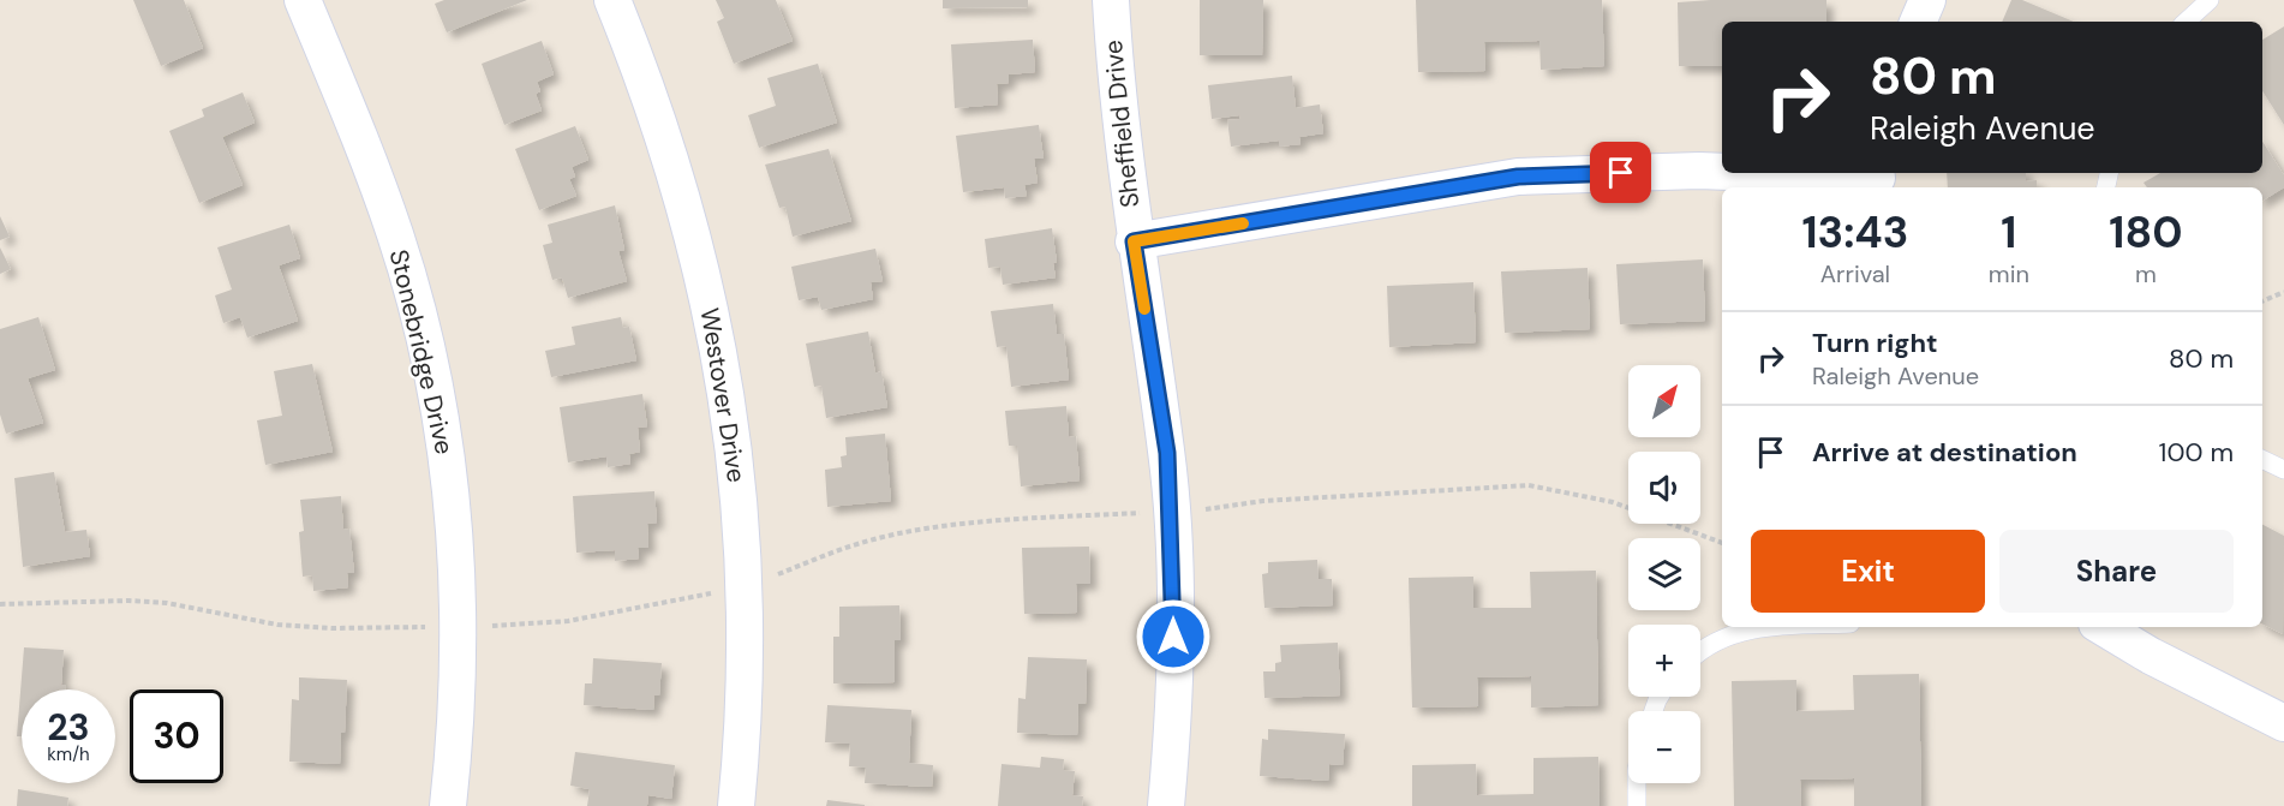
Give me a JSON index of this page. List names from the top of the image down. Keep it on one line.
{"streets":{"street":["Sheffield Drive","Stonebridge Drive","Westover Drive"]},"north":"top right","page":{"turn":["80 m","Raleigh Avenue"],"eta":["13:43","Arrival","1","min","180","m"],"list":[{"name":"Turn right","note":"Raleigh Avenue","value":"80 m"},{"name":"Arrive at destination","value":"100 m"}],"map_buttons":["+","−"],"buttons":["Exit","Share"],"speed":"23 km/h","limit":"30"}}
